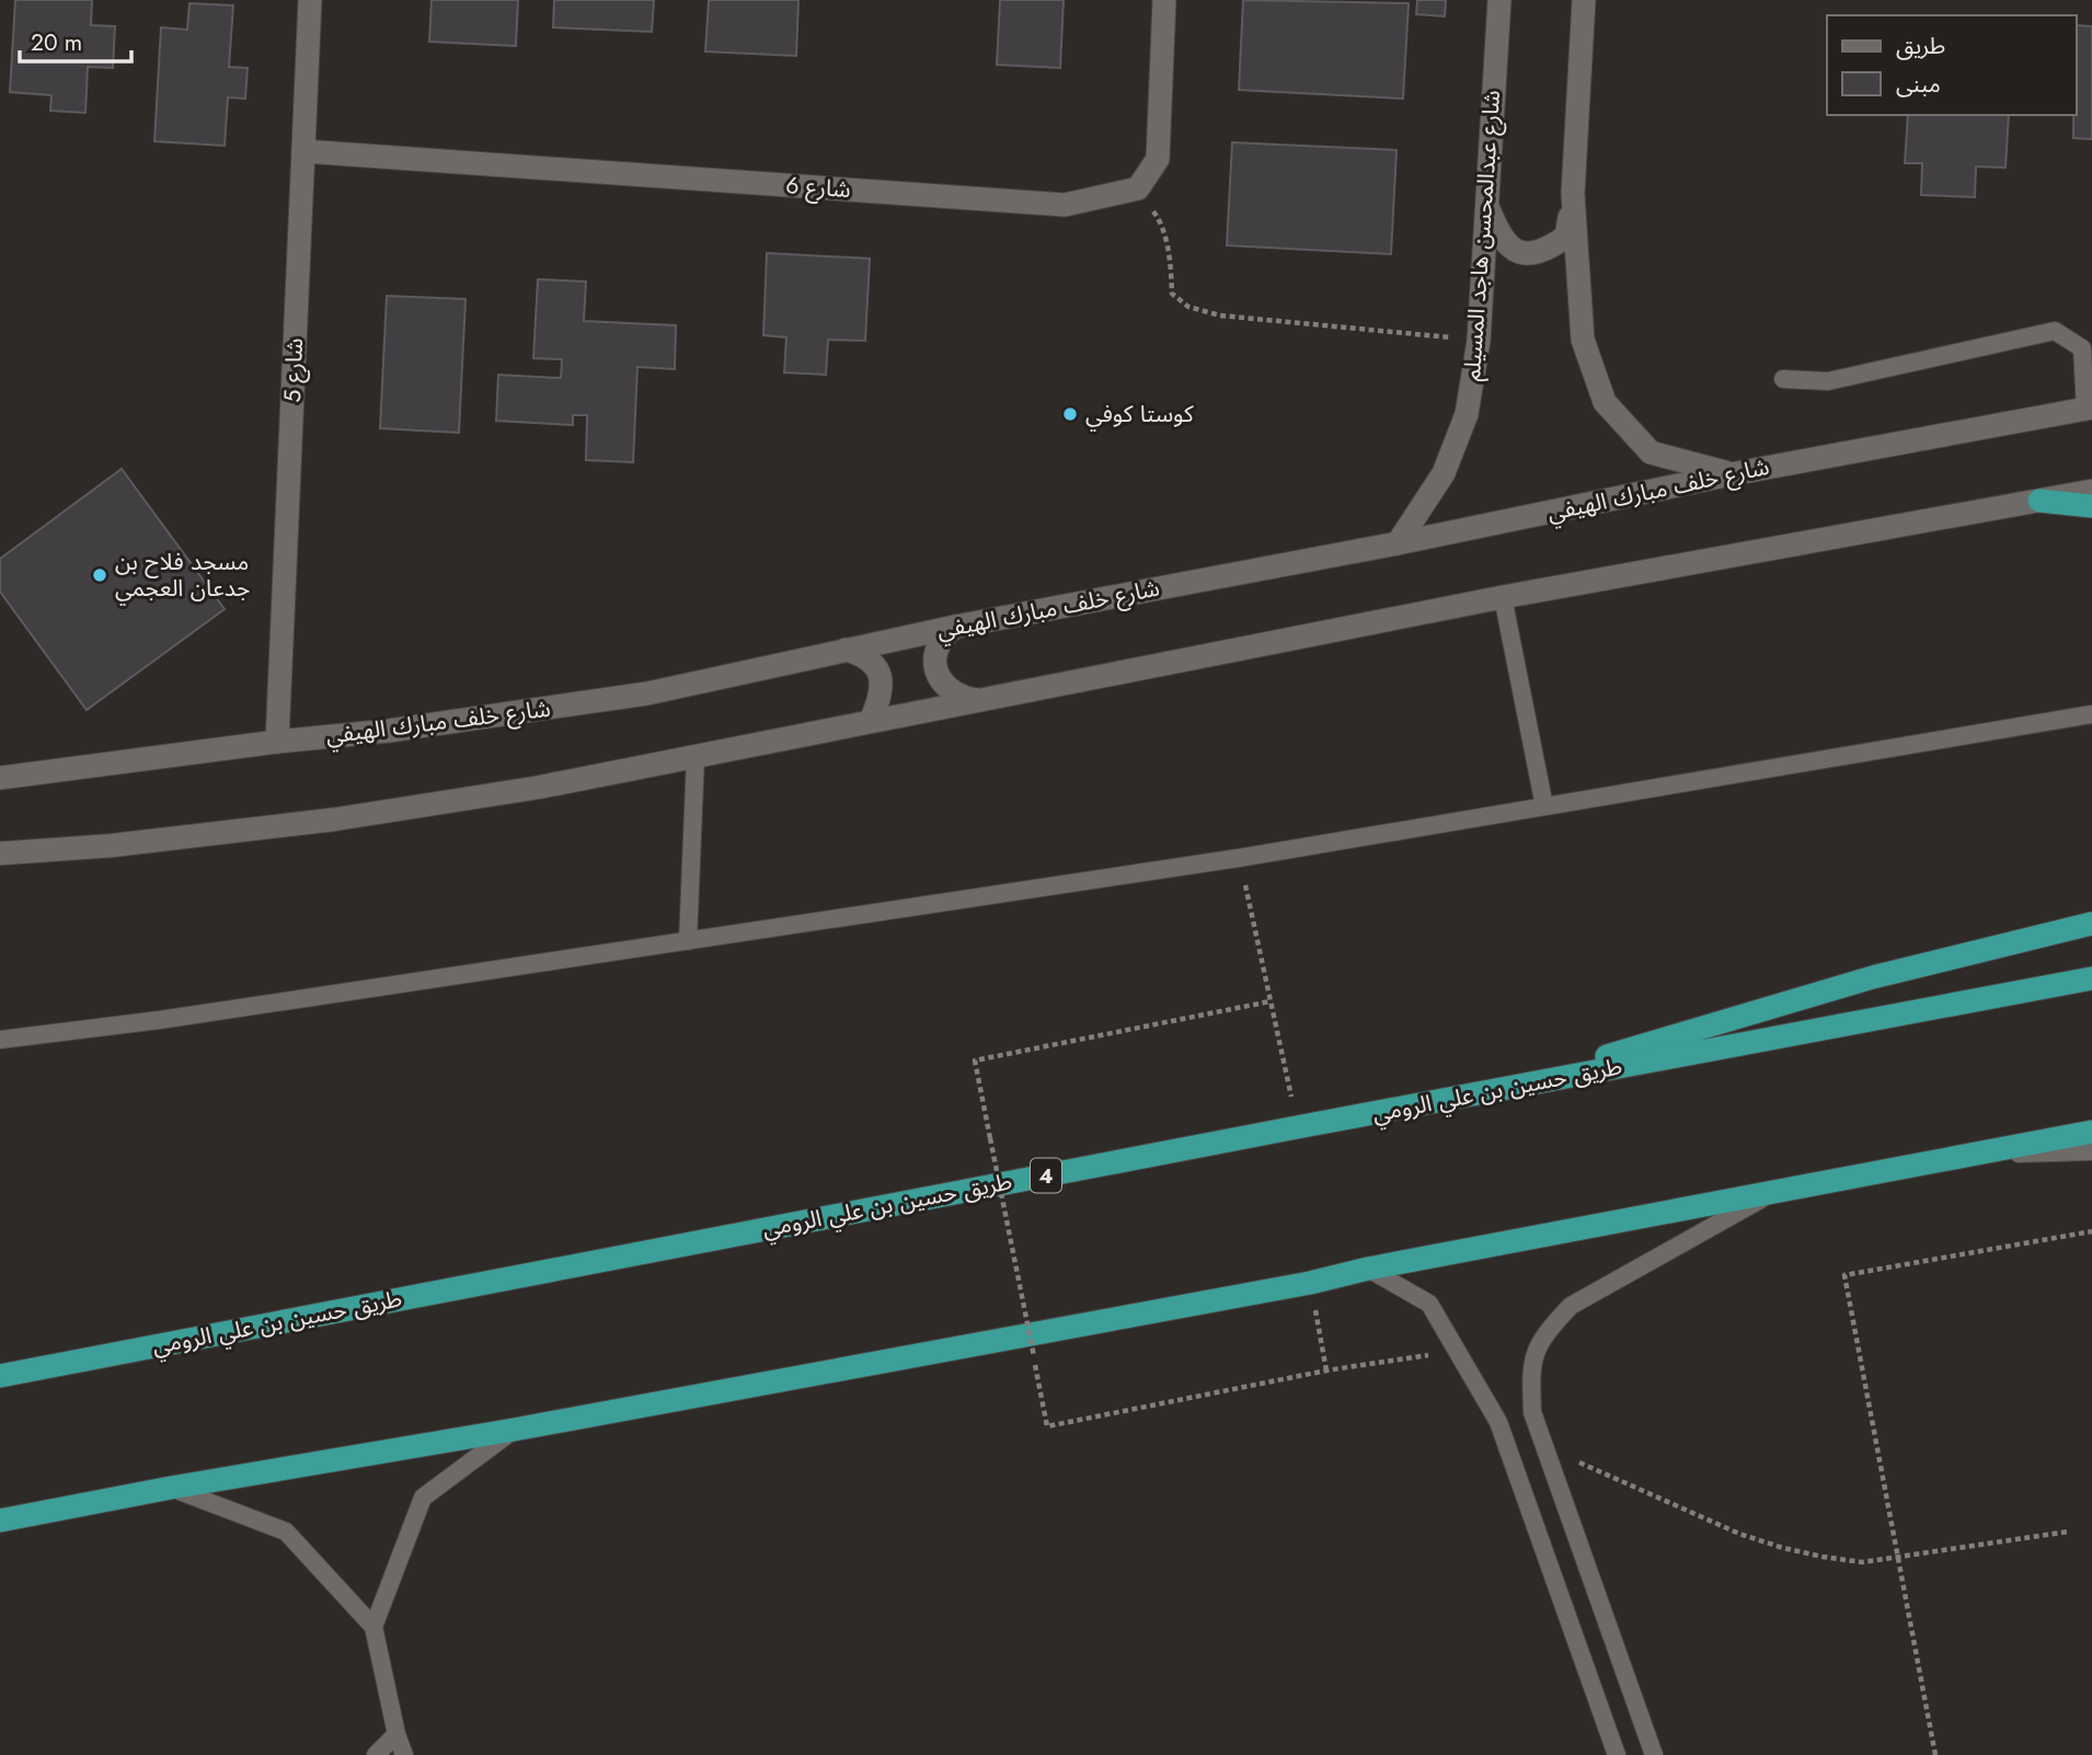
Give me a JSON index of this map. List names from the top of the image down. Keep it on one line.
{"streets":{"highway":["طريق حسين بن علي الرومي","4"],"street":["شارع 6","شارع عبدالمحسن هاجد المسيلم","شارع 5","شارع خلف مبارك الهيفي"]},"crossings":[["شارع 6","شارع 5"],["شارع عبدالمحسن هاجد المسيلم","شارع خلف مبارك الهيفي"],["شارع 5","شارع خلف مبارك الهيفي"]],"places":["كوستا كوفي","مسجد فلاح بن جدعان العجمي"],"legend":["طريق","مبنى"],"scale_bar":"20 m"}
